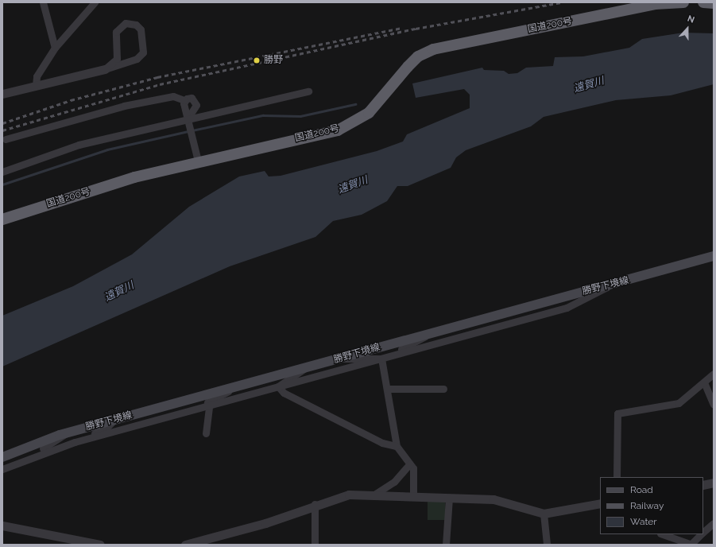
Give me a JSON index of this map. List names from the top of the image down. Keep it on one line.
{"streets":{"highway":["国道200号"],"main road":["勝野下境線"]},"water":["遠賀川"],"places":["勝野"],"legend":["Road","Railway","Water"],"north":"top"}
